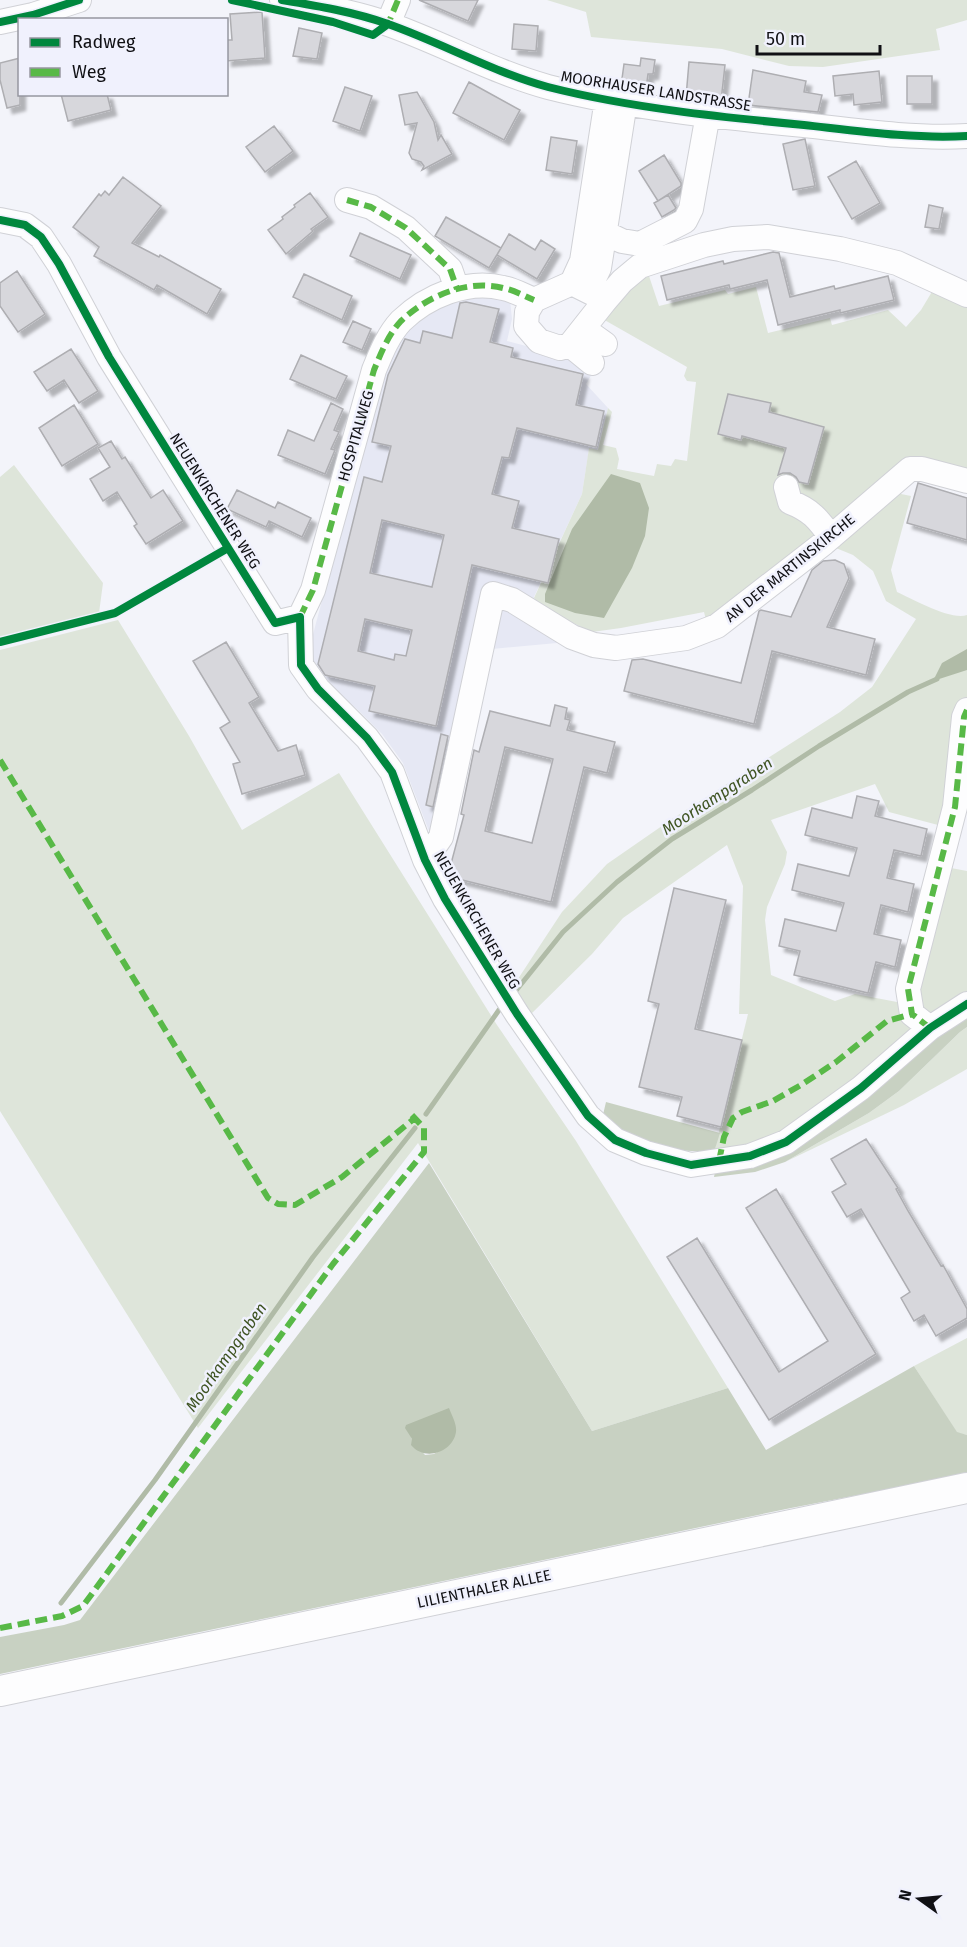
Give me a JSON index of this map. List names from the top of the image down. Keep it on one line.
{"streets":{"main road":["LILIENTHALER ALLEE"],"street":["MOORHAUSER LANDSTRASSE","HOSPITALWEG","NEUENKIRCHENER WEG","AN DER MARTINSKIRCHE"]},"crossings":[["HOSPITALWEG","NEUENKIRCHENER WEG"],["NEUENKIRCHENER WEG","AN DER MARTINSKIRCHE"]],"water":["Moorkampgraben"],"legend":["Radweg","Weg"],"scale_bar":"50 m","north":"left"}
